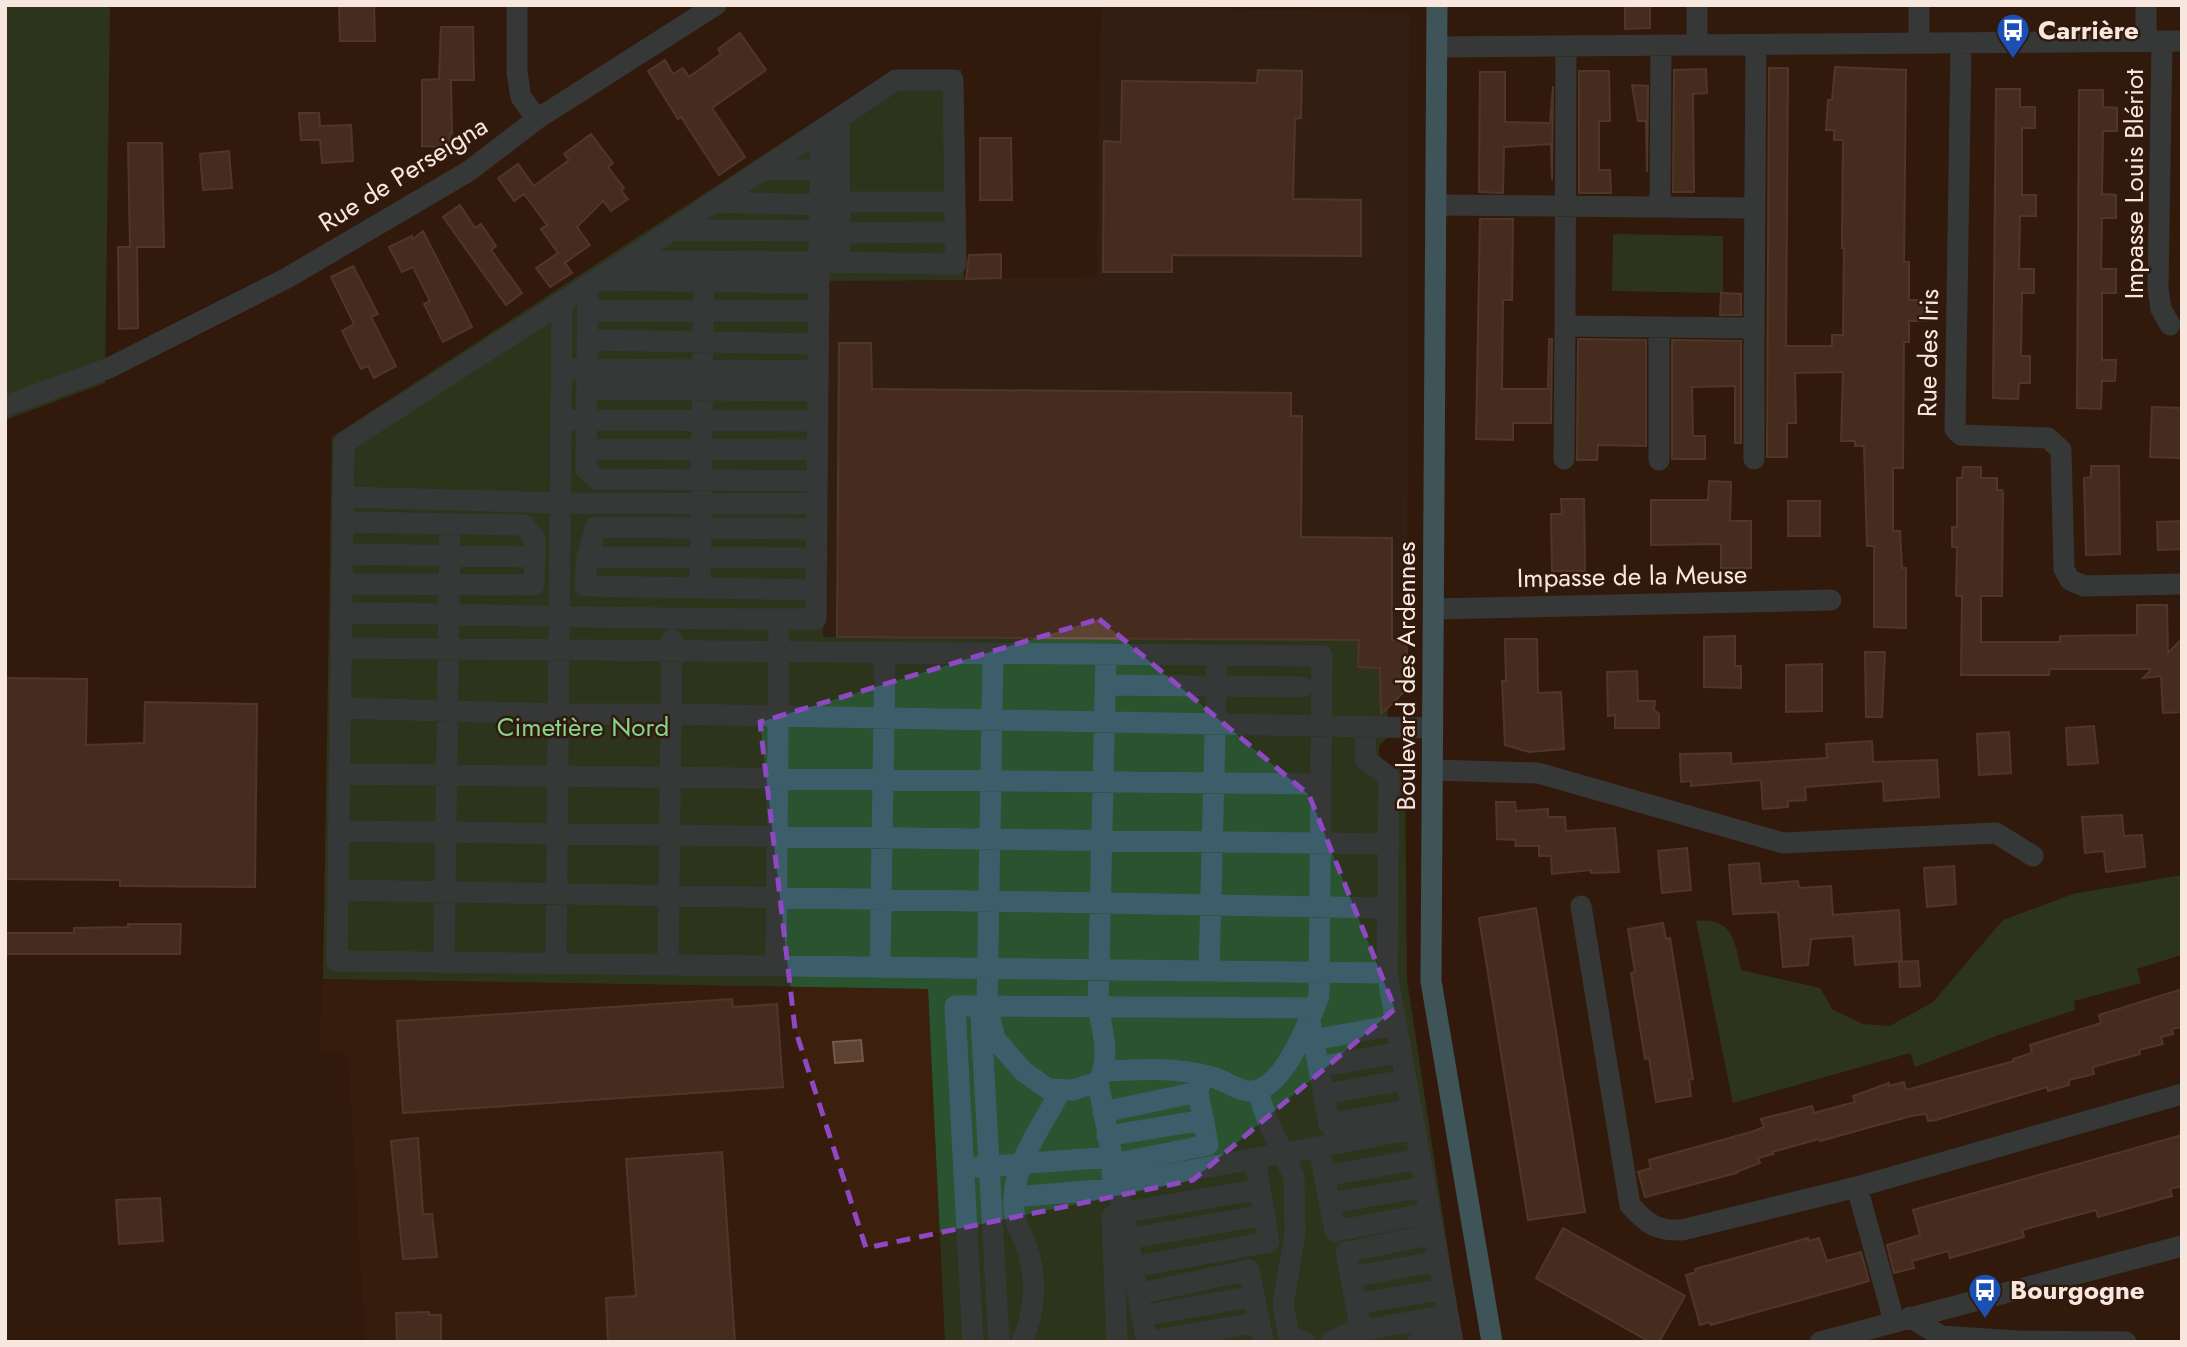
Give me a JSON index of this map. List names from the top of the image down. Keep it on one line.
{"streets":{"main road":["Boulevard des Ardennes"],"street":["Rue de Perseigna","Impasse Louis Blériot","Rue des Iris","Impasse de la Meuse"]},"crossings":[["Impasse de la Meuse","Boulevard des Ardennes"]],"parks":["Cimetière Nord"],"places":{"bus stop":["Carrière","Bourgogne"]}}
